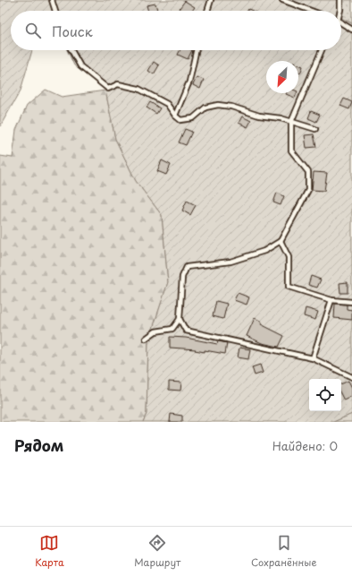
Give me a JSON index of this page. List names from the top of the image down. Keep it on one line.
{"north":"bottom left","page":{"search":"Поиск","heading":["Рядом","Найдено: 0"],"nav":["Карта","Маршрут","Сохранённые"]}}
